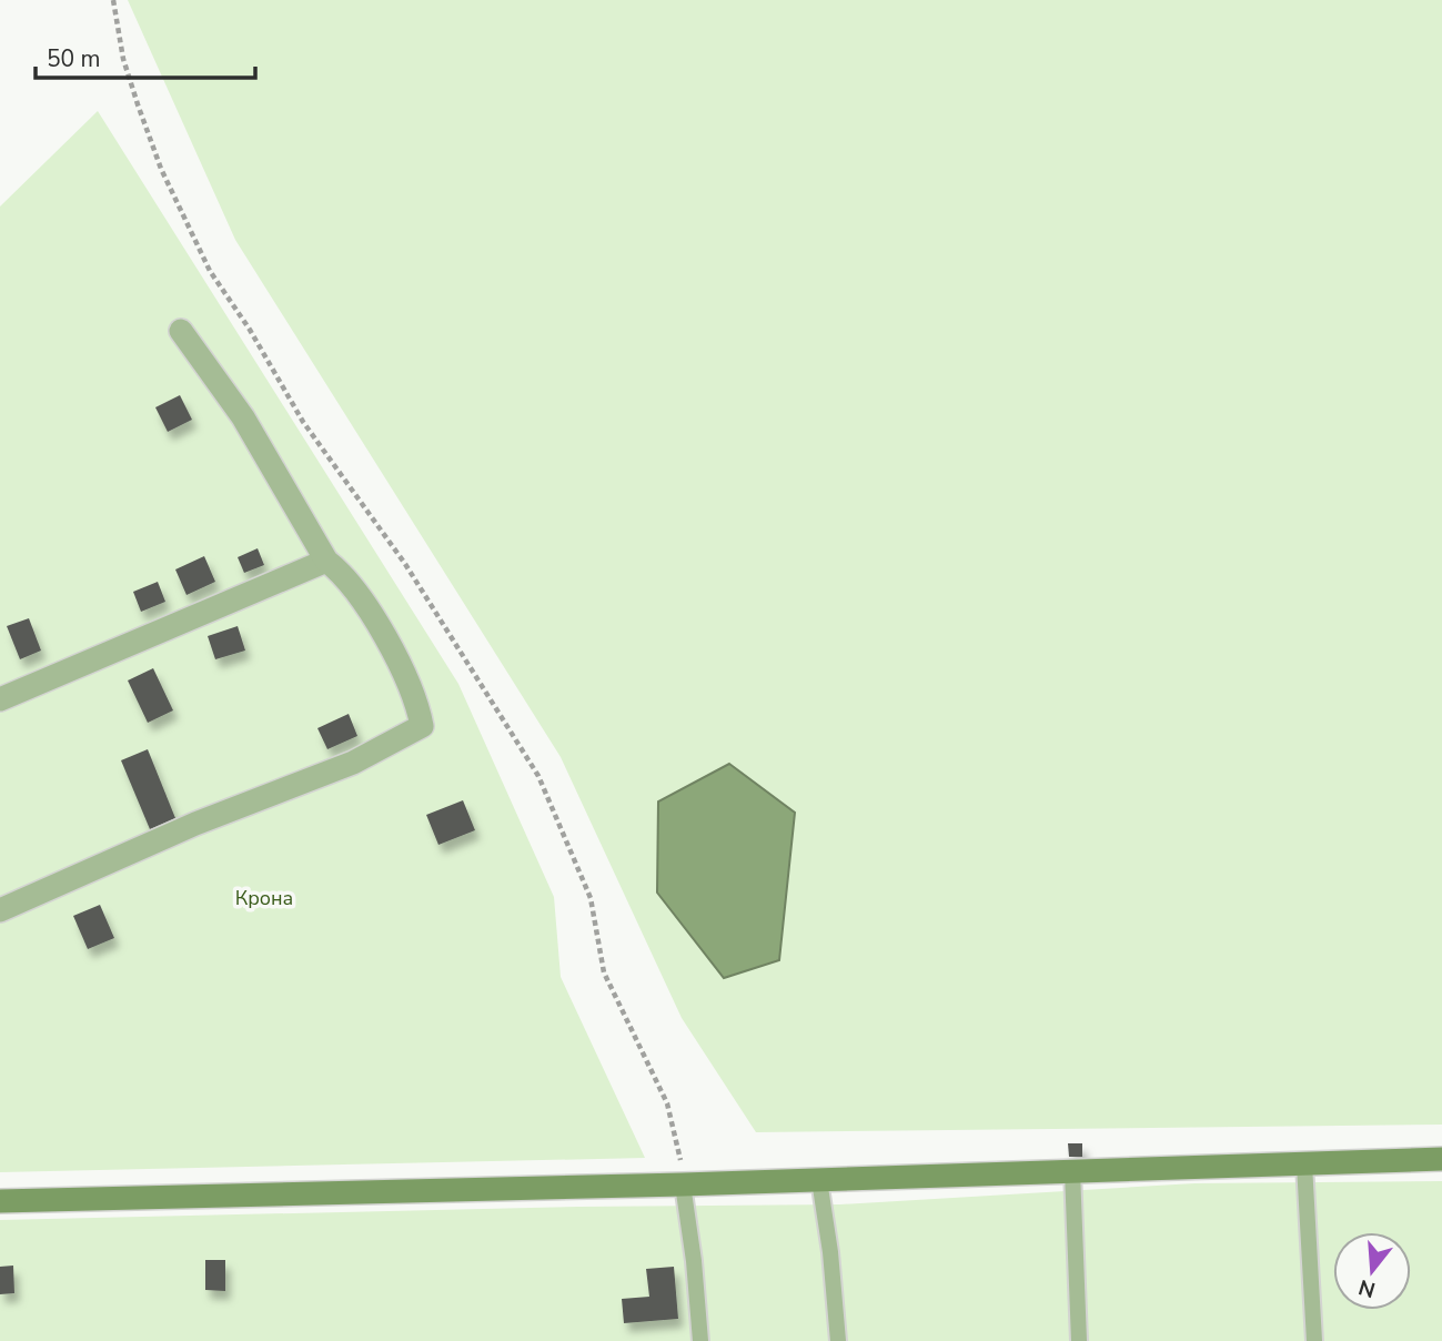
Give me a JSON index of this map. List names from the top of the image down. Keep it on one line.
{"parks":["Крона"],"scale_bar":"50 m","north":"bottom"}
